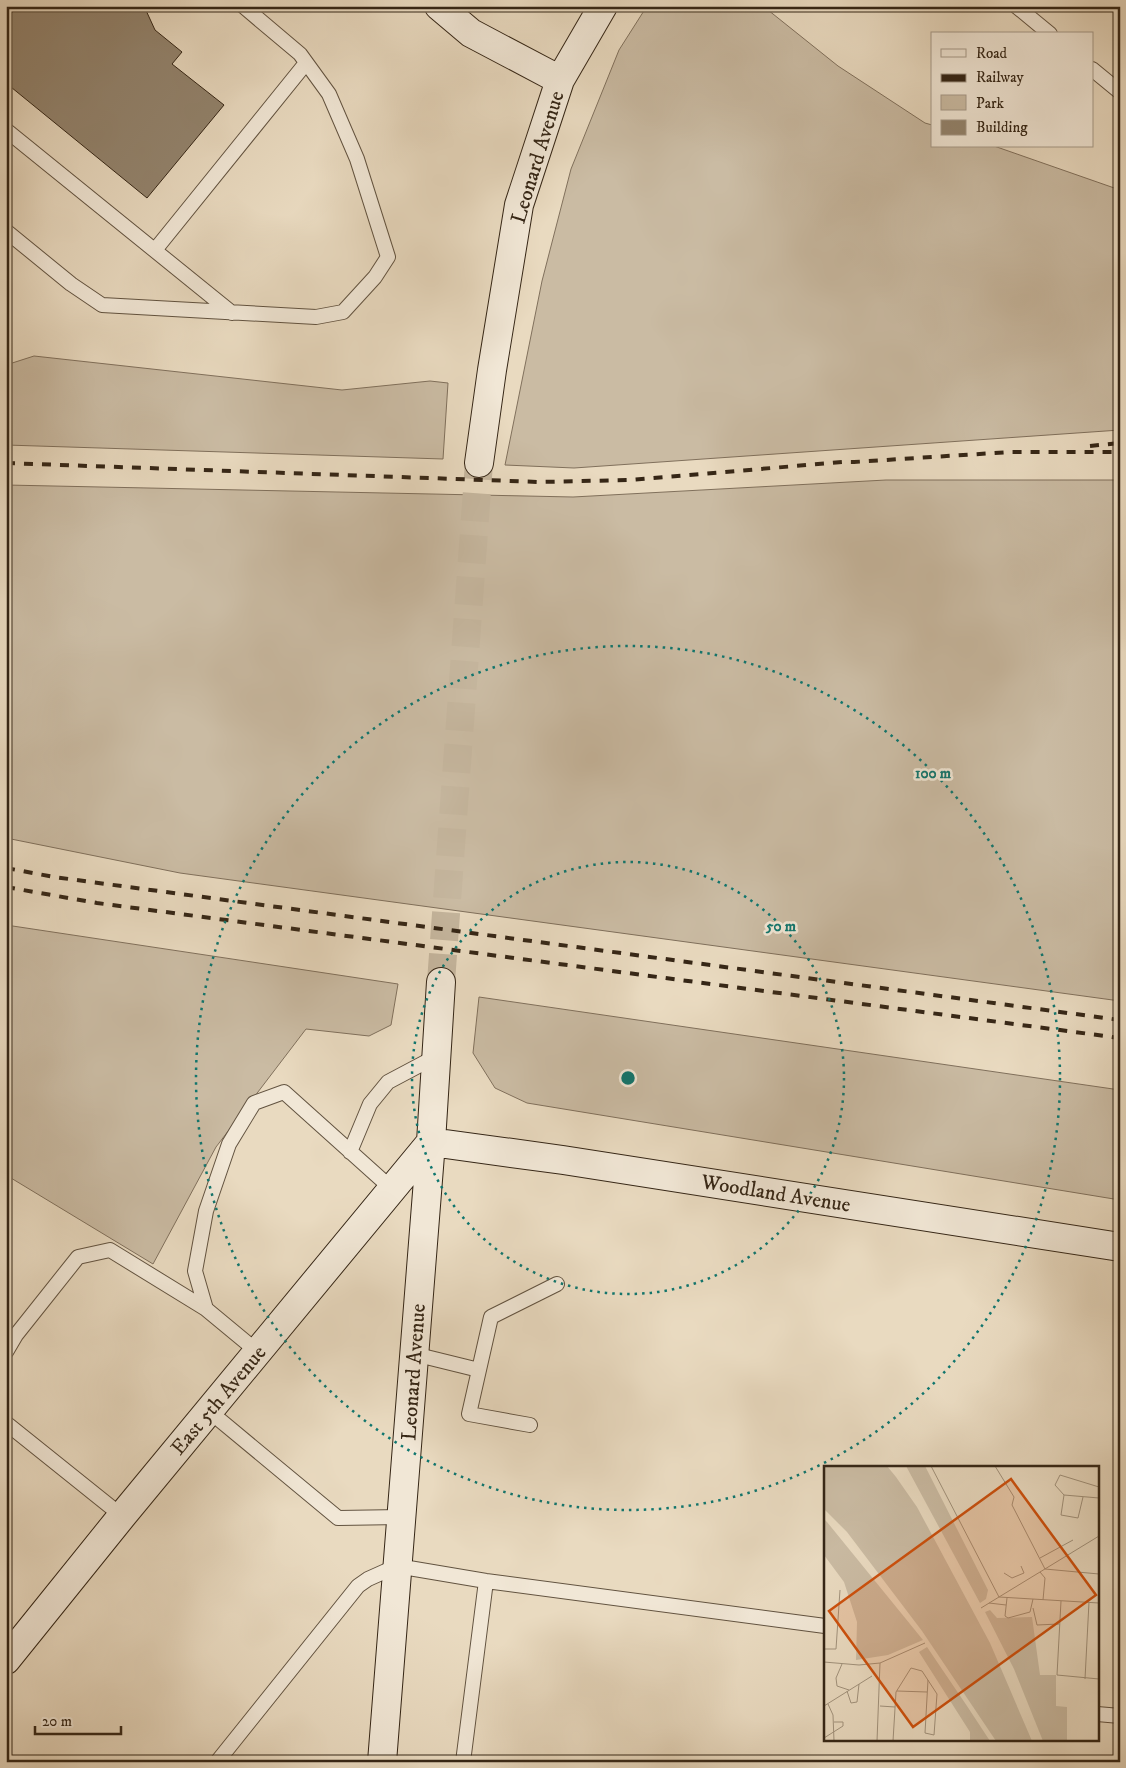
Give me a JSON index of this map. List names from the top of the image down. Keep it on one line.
{"streets":{"main road":["Leonard Avenue","Woodland Avenue","East 5th Avenue"]},"crossings":[["Leonard Avenue","Woodland Avenue"],["Leonard Avenue","East 5th Avenue"],["Woodland Avenue","East 5th Avenue"]],"legend":["Road","Railway","Park","Building"],"scale_bar":"20 m","rings":["100 m","50 m"]}
